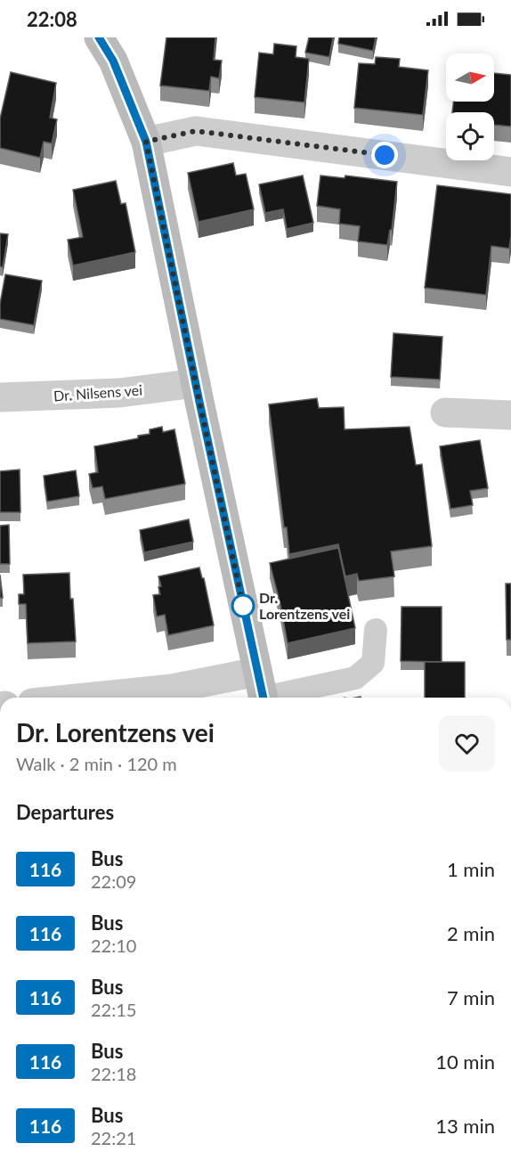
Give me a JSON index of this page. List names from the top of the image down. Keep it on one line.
{"streets":{"street":["Dr. Nilsens vei"]},"places":["Dr. Lorentzens vei"],"lines":["bus line 116"],"north":"right","page":{"status":"22:08","heading":[["Dr. Lorentzens vei","Walk · 2 min · 120 m"],"Departures"],"list":[{"mark":"116","name":"Bus","note":"22:09","value":"1 min"},{"mark":"116","name":"Bus","note":"22:10","value":"2 min"},{"mark":"116","name":"Bus","note":"22:15","value":"7 min"},{"mark":"116","name":"Bus","note":"22:18","value":"10 min"},{"mark":"116","name":"Bus","note":"22:21","value":"13 min"}]}}
